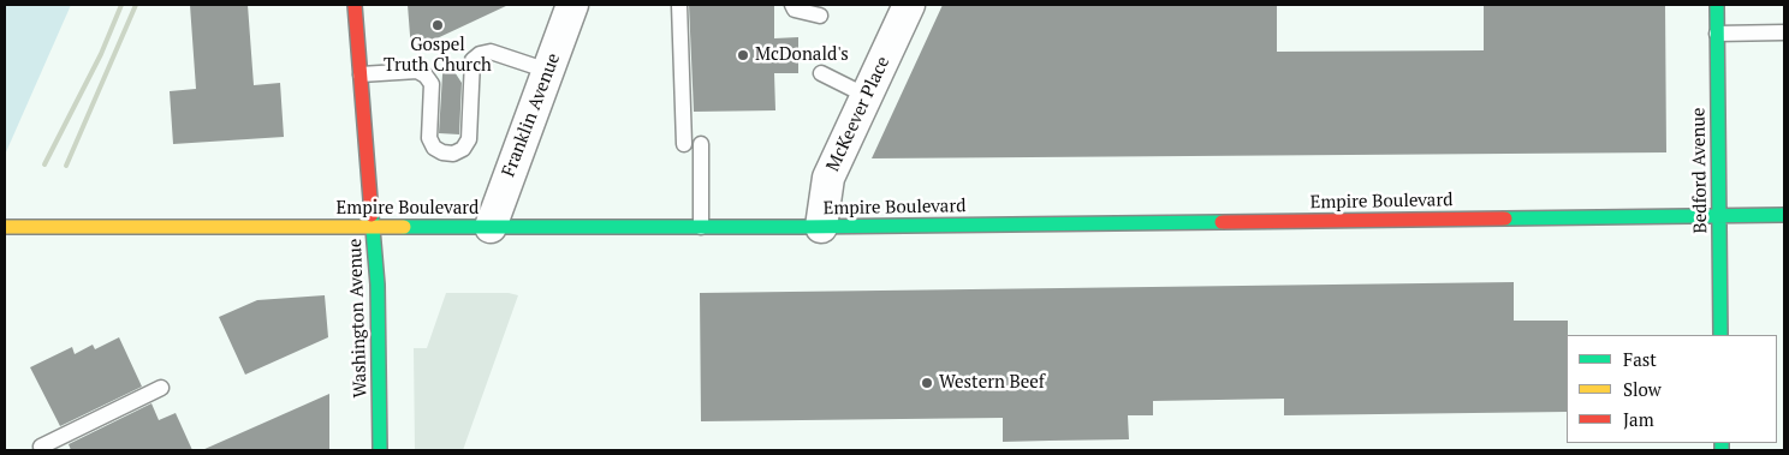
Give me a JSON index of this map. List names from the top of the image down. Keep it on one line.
{"streets":{"main road":["Bedford Avenue","Empire Boulevard","Washington Avenue"],"street":["McKeever Place","Franklin Avenue"]},"crossings":[["McKeever Place","Empire Boulevard"],["Franklin Avenue","Empire Boulevard"],["Bedford Avenue","Empire Boulevard"],["Empire Boulevard","Washington Avenue"]],"places":["Gospel Truth Church","McDonald's","Western Beef"],"legend":["Fast","Slow","Jam"]}
